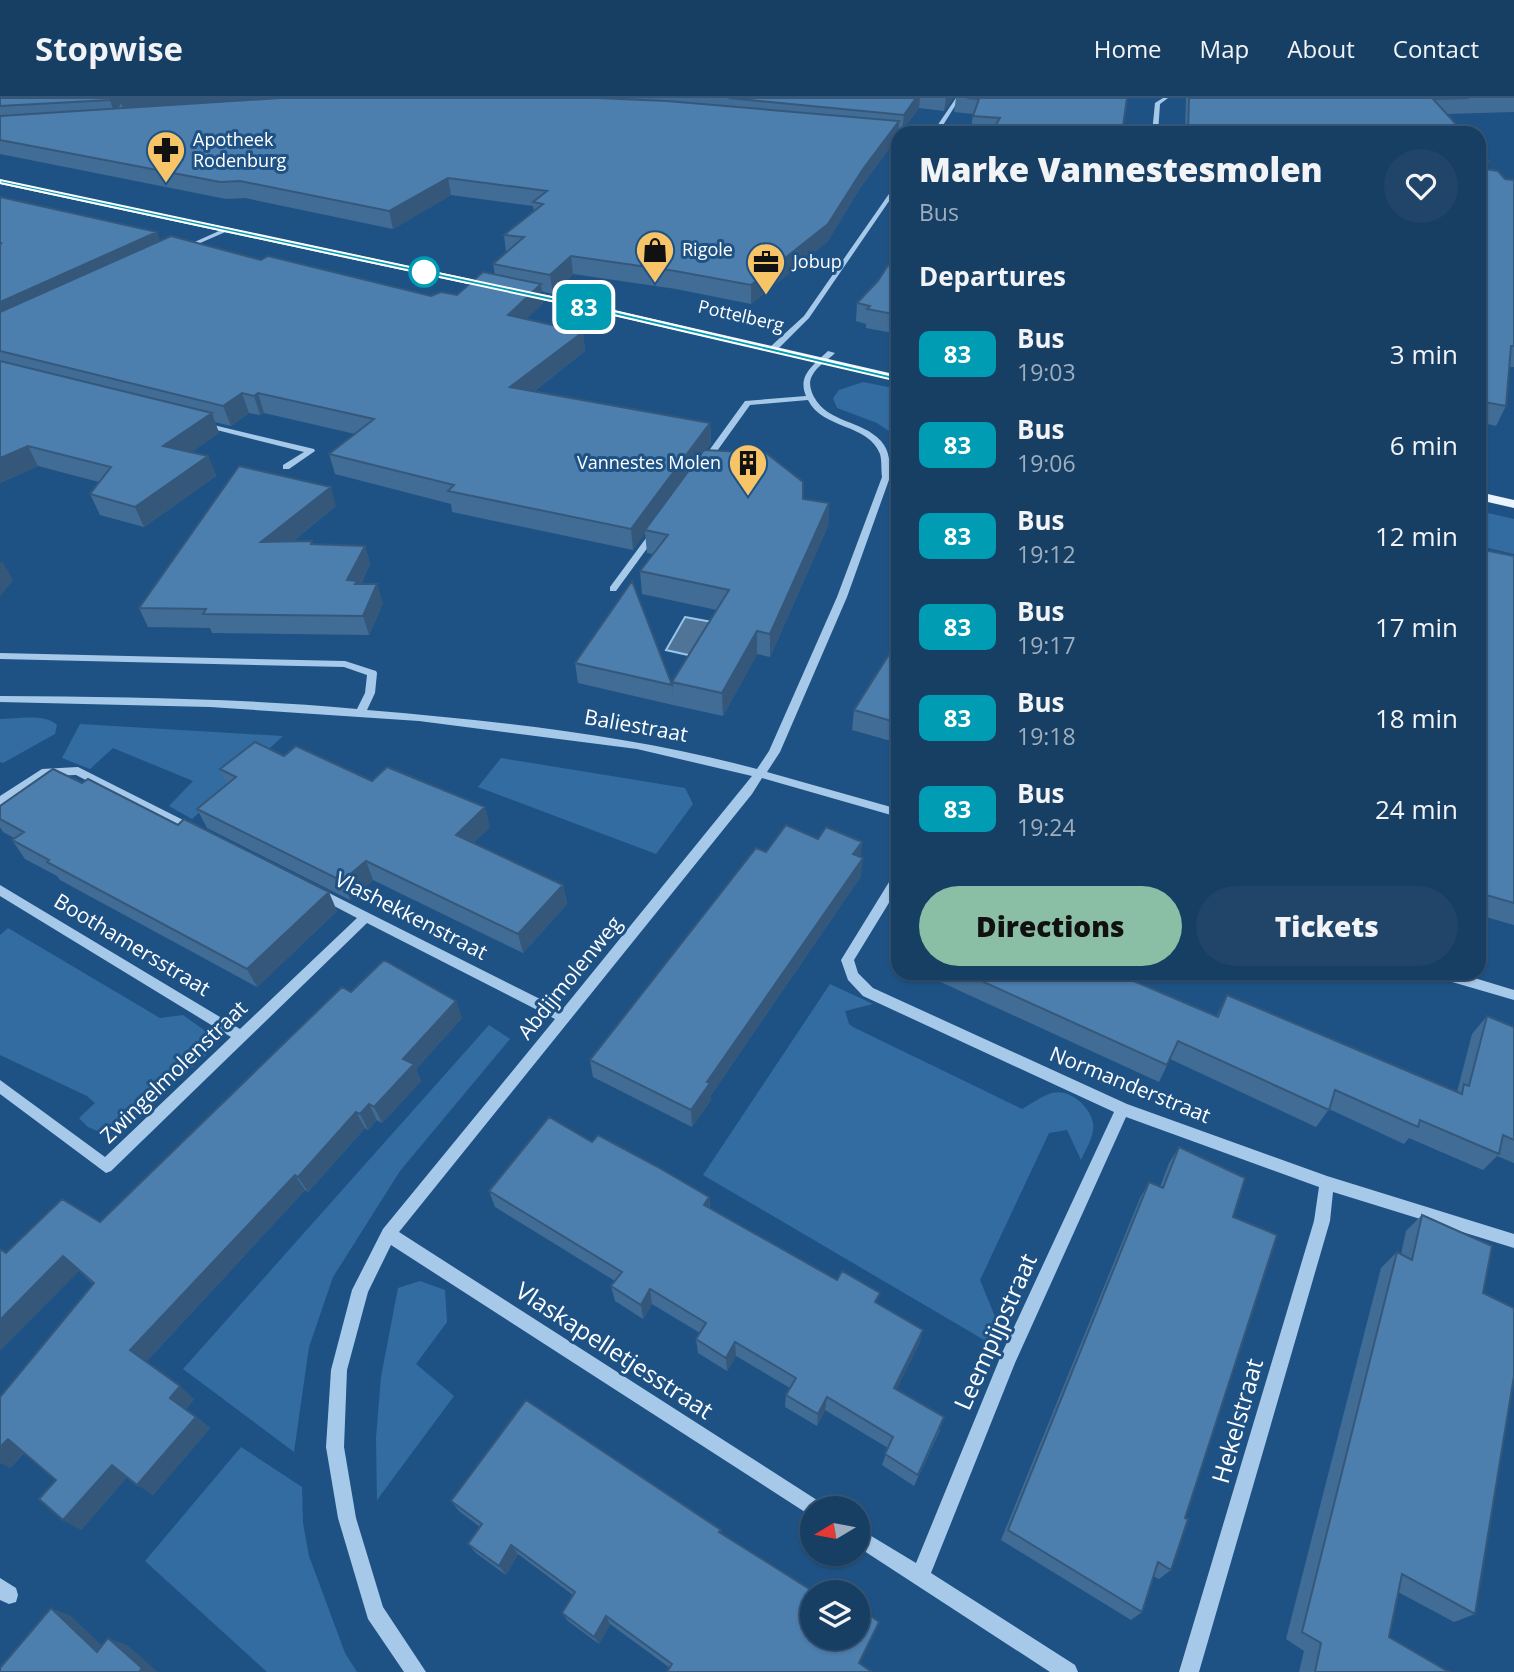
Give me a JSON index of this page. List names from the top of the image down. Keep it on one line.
{"streets":{"main road":["Pottelberg"],"street":["Baliestraat","Vlashekkenstraat","Boothamersstraat","Abdijmolenweg","Zwingelmolenstraat","Normanderstraat","Leempijpstraat","Vlaskapelletjesstraat","Hekelstraat"]},"crossings":[["Baliestraat","Abdijmolenweg"],["Vlashekkenstraat","Abdijmolenweg"],["Vlashekkenstraat","Zwingelmolenstraat"],["Boothamersstraat","Zwingelmolenstraat"],["Abdijmolenweg","Vlaskapelletjesstraat"],["Normanderstraat","Leempijpstraat"],["Normanderstraat","Hekelstraat"]],"places":{"pharmacy":["Apotheek Rodenburg"],"shop":["Rigole"],"office":["Jobup"],"building":["Vannestes Molen"]},"lines":["bus line 83"],"north":"left","page":{"header":"Stopwise","nav":["Home","Map","About","Contact"],"on_map":"83","heading":[["Marke Vannestesmolen","Bus"],"Departures"],"list":[{"mark":"83","name":"Bus","note":"19:03","value":"3 min"},{"mark":"83","name":"Bus","note":"19:06","value":"6 min"},{"mark":"83","name":"Bus","note":"19:12","value":"12 min"},{"mark":"83","name":"Bus","note":"19:17","value":"17 min"},{"mark":"83","name":"Bus","note":"19:18","value":"18 min"},{"mark":"83","name":"Bus","note":"19:24","value":"24 min"}],"buttons":["Directions","Tickets"]}}
